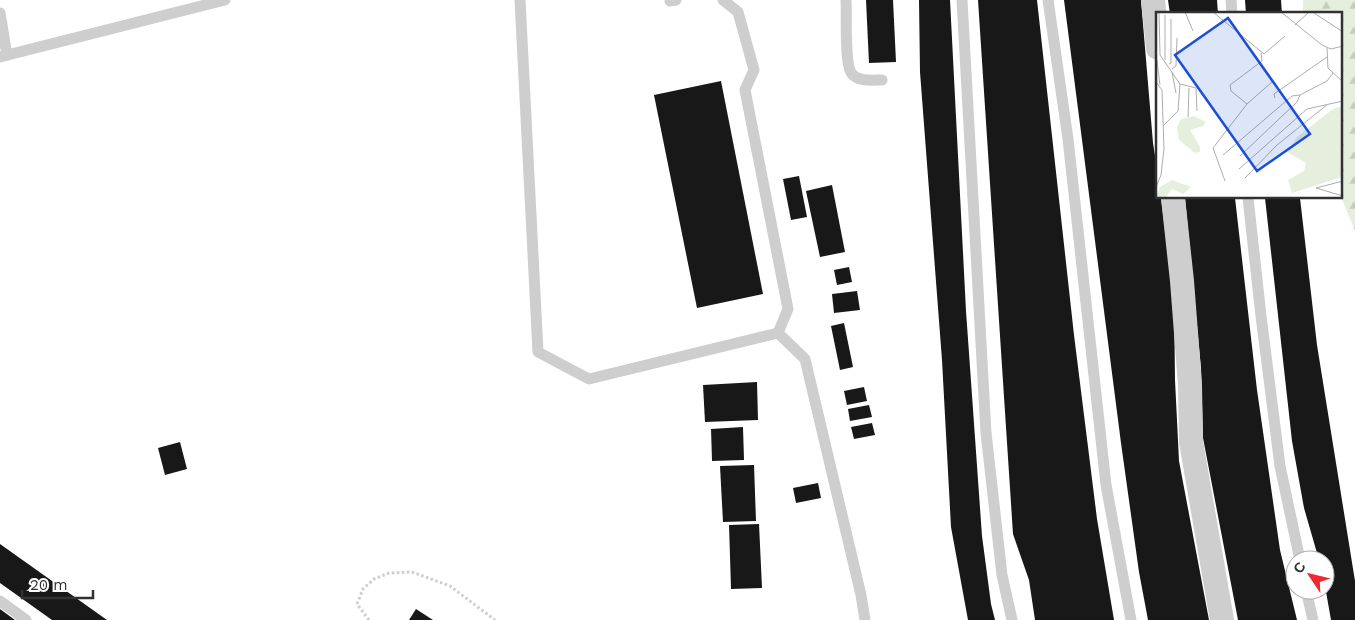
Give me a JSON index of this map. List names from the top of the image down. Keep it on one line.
{"scale_bar":"20 m","north":"top left"}
